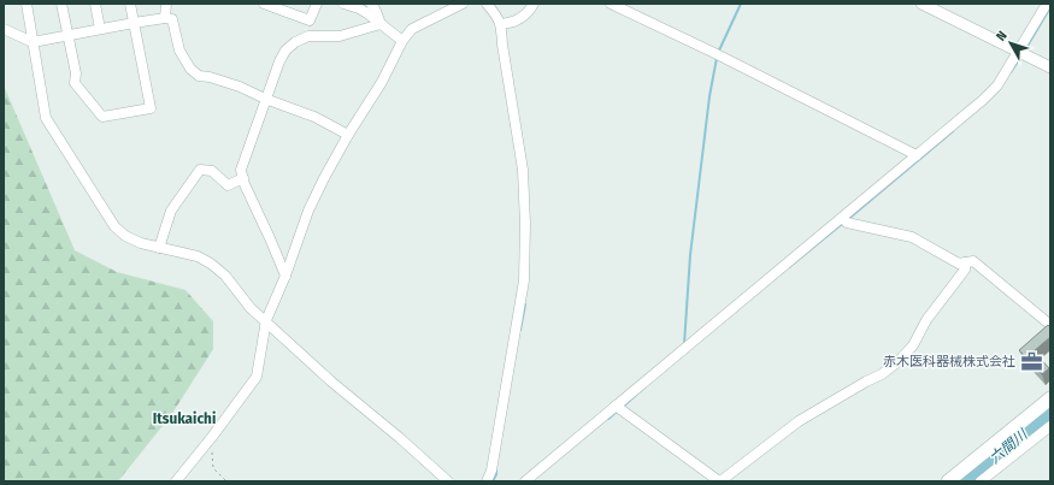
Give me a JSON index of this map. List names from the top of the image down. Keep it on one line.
{"districts":["Itsukaichi"],"water":["六間川"],"places":{"office":["赤木医科器械株式会社"]},"north":"top left"}
